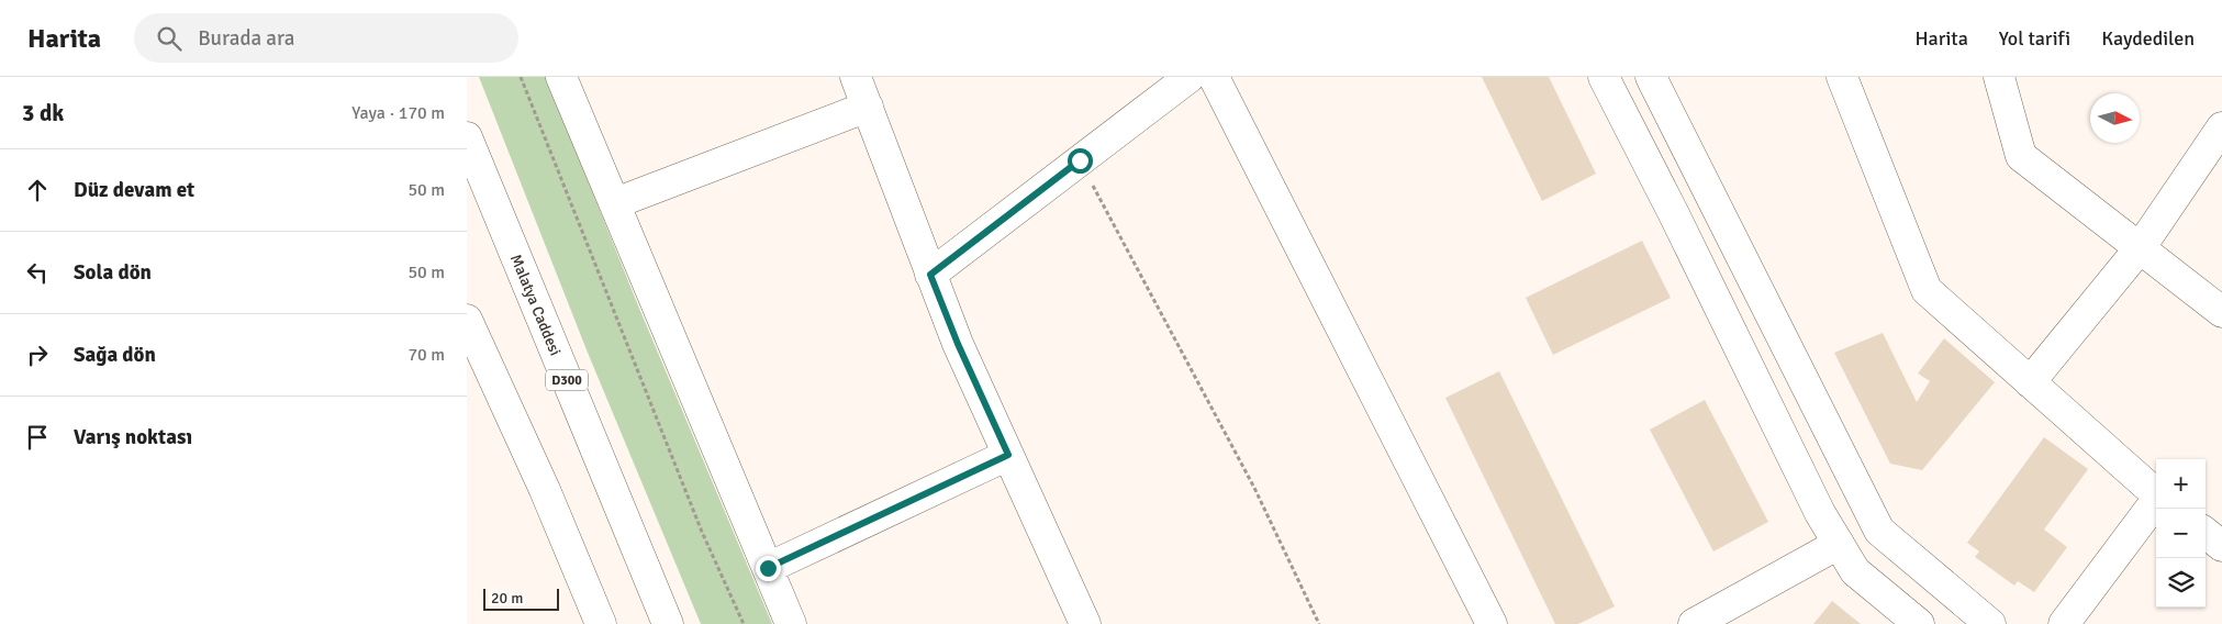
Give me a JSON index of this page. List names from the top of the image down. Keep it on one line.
{"streets":{"main road":["Malatya Caddesi","D300"]},"scale_bar":"20 m","north":"right","page":{"header":"Harita","search":"Burada ara","nav":["Harita","Yol tarifi","Kaydedilen"],"heading":["3 dk","Yaya · 170 m"],"list":[["Düz devam et","50 m"],["Sola dön","50 m"],["Sağa dön","70 m"],"Varış noktası"],"map_buttons":["+","−"],"scale":"20 m"}}
